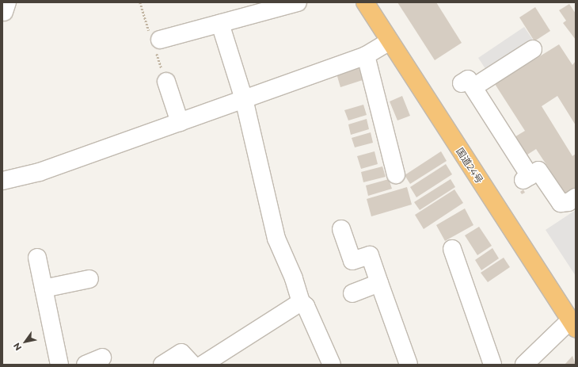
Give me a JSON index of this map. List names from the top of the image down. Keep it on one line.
{"streets":{"highway":["国道24号"]},"north":"bottom left"}
